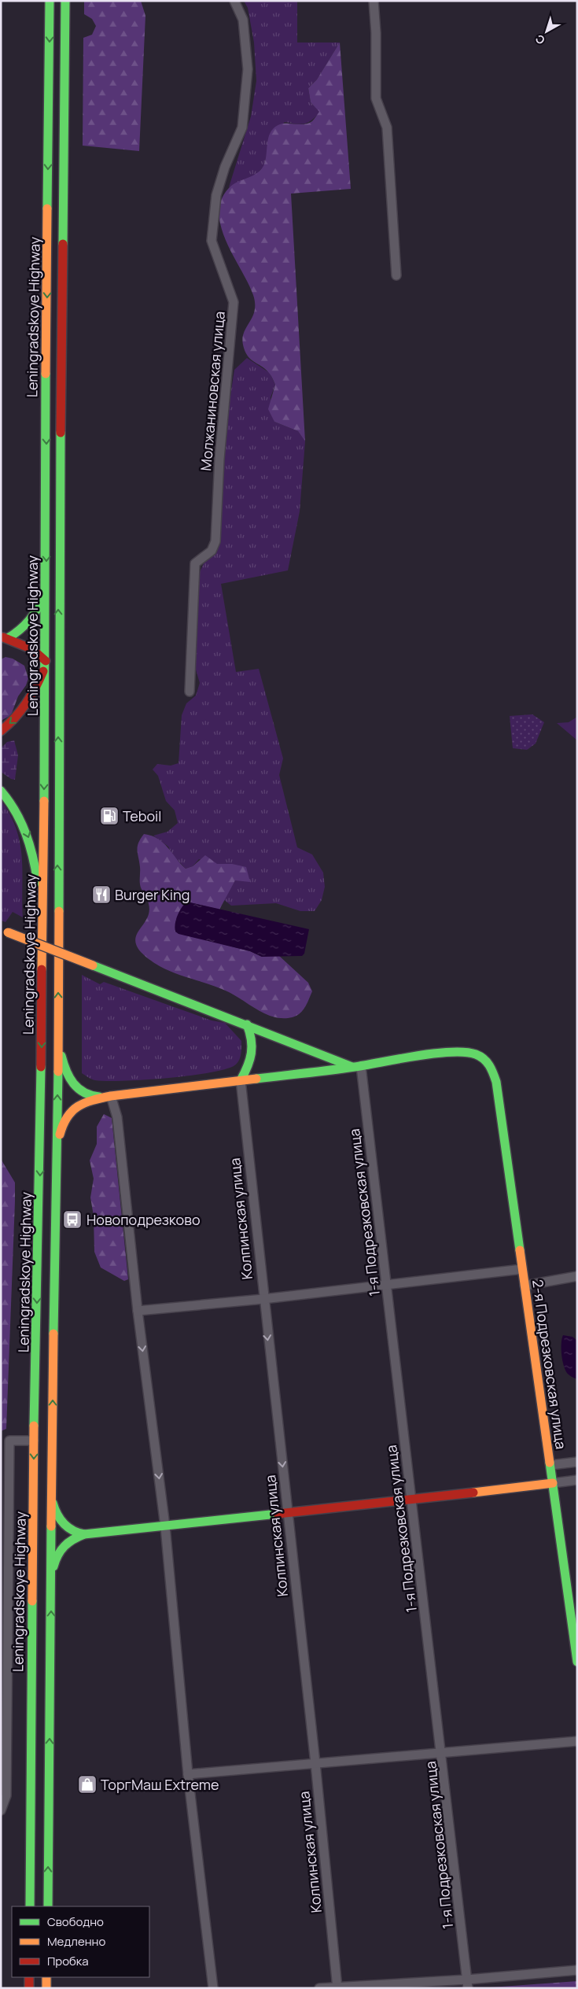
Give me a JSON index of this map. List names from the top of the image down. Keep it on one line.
{"streets":{"main road":["Leningradskoye Highway","2-я Подрезковская улица"],"street":["Молжаниновская улица","1-я Подрезковская улица","Колпинская улица"]},"crossings":[["1-я Подрезковская улица","2-я Подрезковская улица"]],"places":{"fuel station":["Teboil"],"restaurant":["Burger King"],"bus stop":["Новоподрезково"],"shop":["ТоргМаш Extreme"]},"legend":["Свободно","Медленно","Пробка"],"north":"bottom left"}
